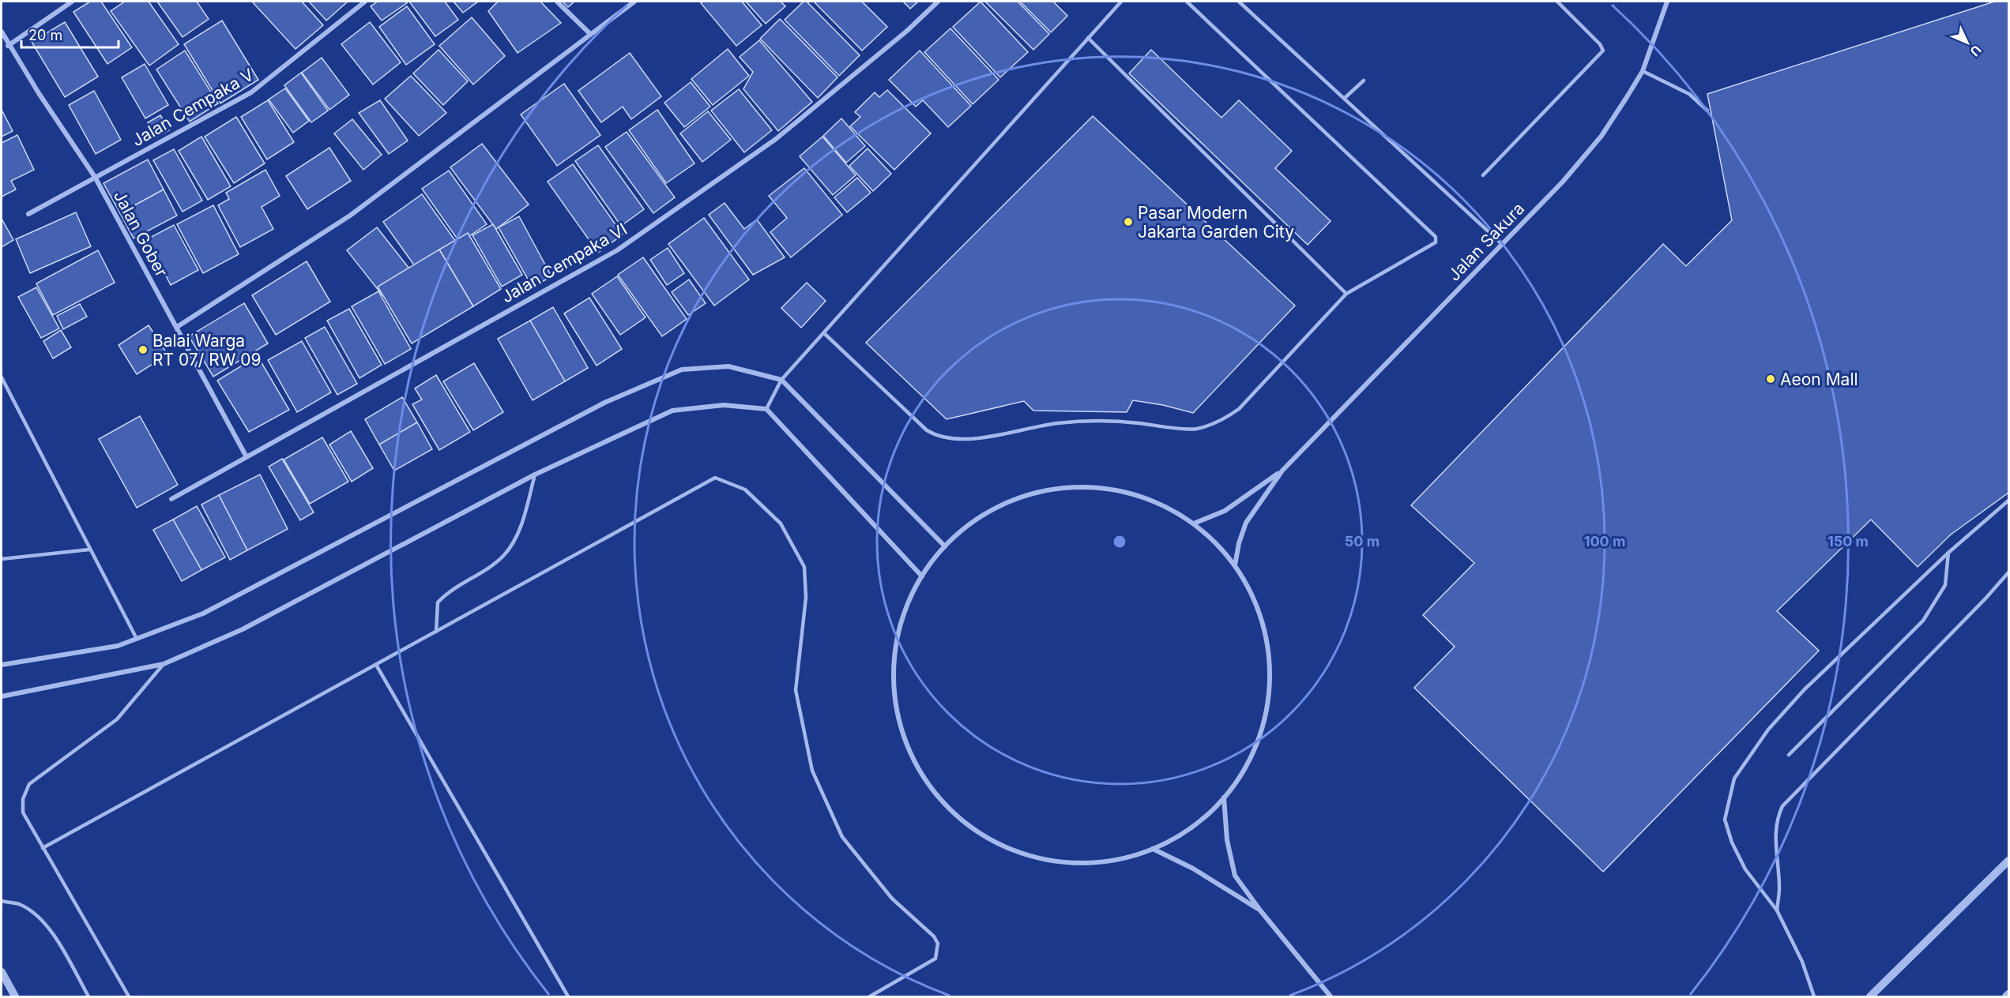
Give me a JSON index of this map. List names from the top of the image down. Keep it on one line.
{"streets":{"street":["Jalan Cempaka V","Jalan Gober","Jalan Sakura","Jalan Cempaka VI"]},"crossings":[["Jalan Cempaka V","Jalan Gober"],["Jalan Gober","Jalan Cempaka VI"]],"places":["Pasar Modern Jakarta Garden City","Balai Warga RT 07/ RW 09","Aeon Mall"],"scale_bar":"20 m","north":"bottom right","rings":["50 m","100 m","150 m"]}
